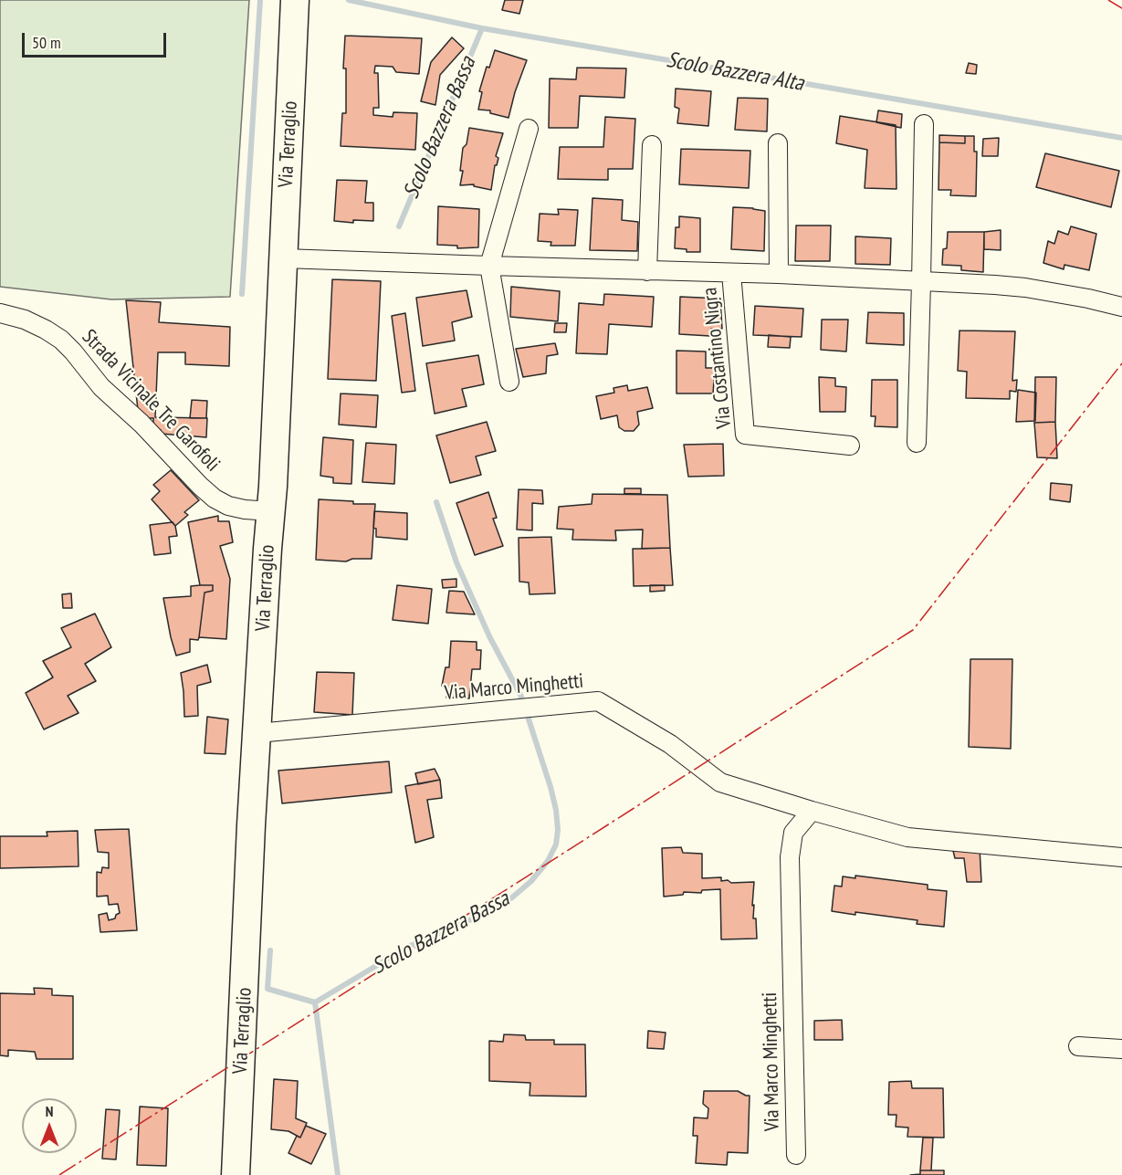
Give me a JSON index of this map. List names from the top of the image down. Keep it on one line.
{"streets":{"main road":["Via Terraglio"],"street":["Via Costantino Nigra","Strada Vicinale Tre Garofoli","Via Marco Minghetti"]},"crossings":[["Via Terraglio","Via Costantino Nigra"],["Via Terraglio","Strada Vicinale Tre Garofoli"],["Via Terraglio","Via Marco Minghetti"]],"water":["Scolo Bazzera Alta","Scolo Bazzera Bassa"],"scale_bar":"50 m","north":"top"}
